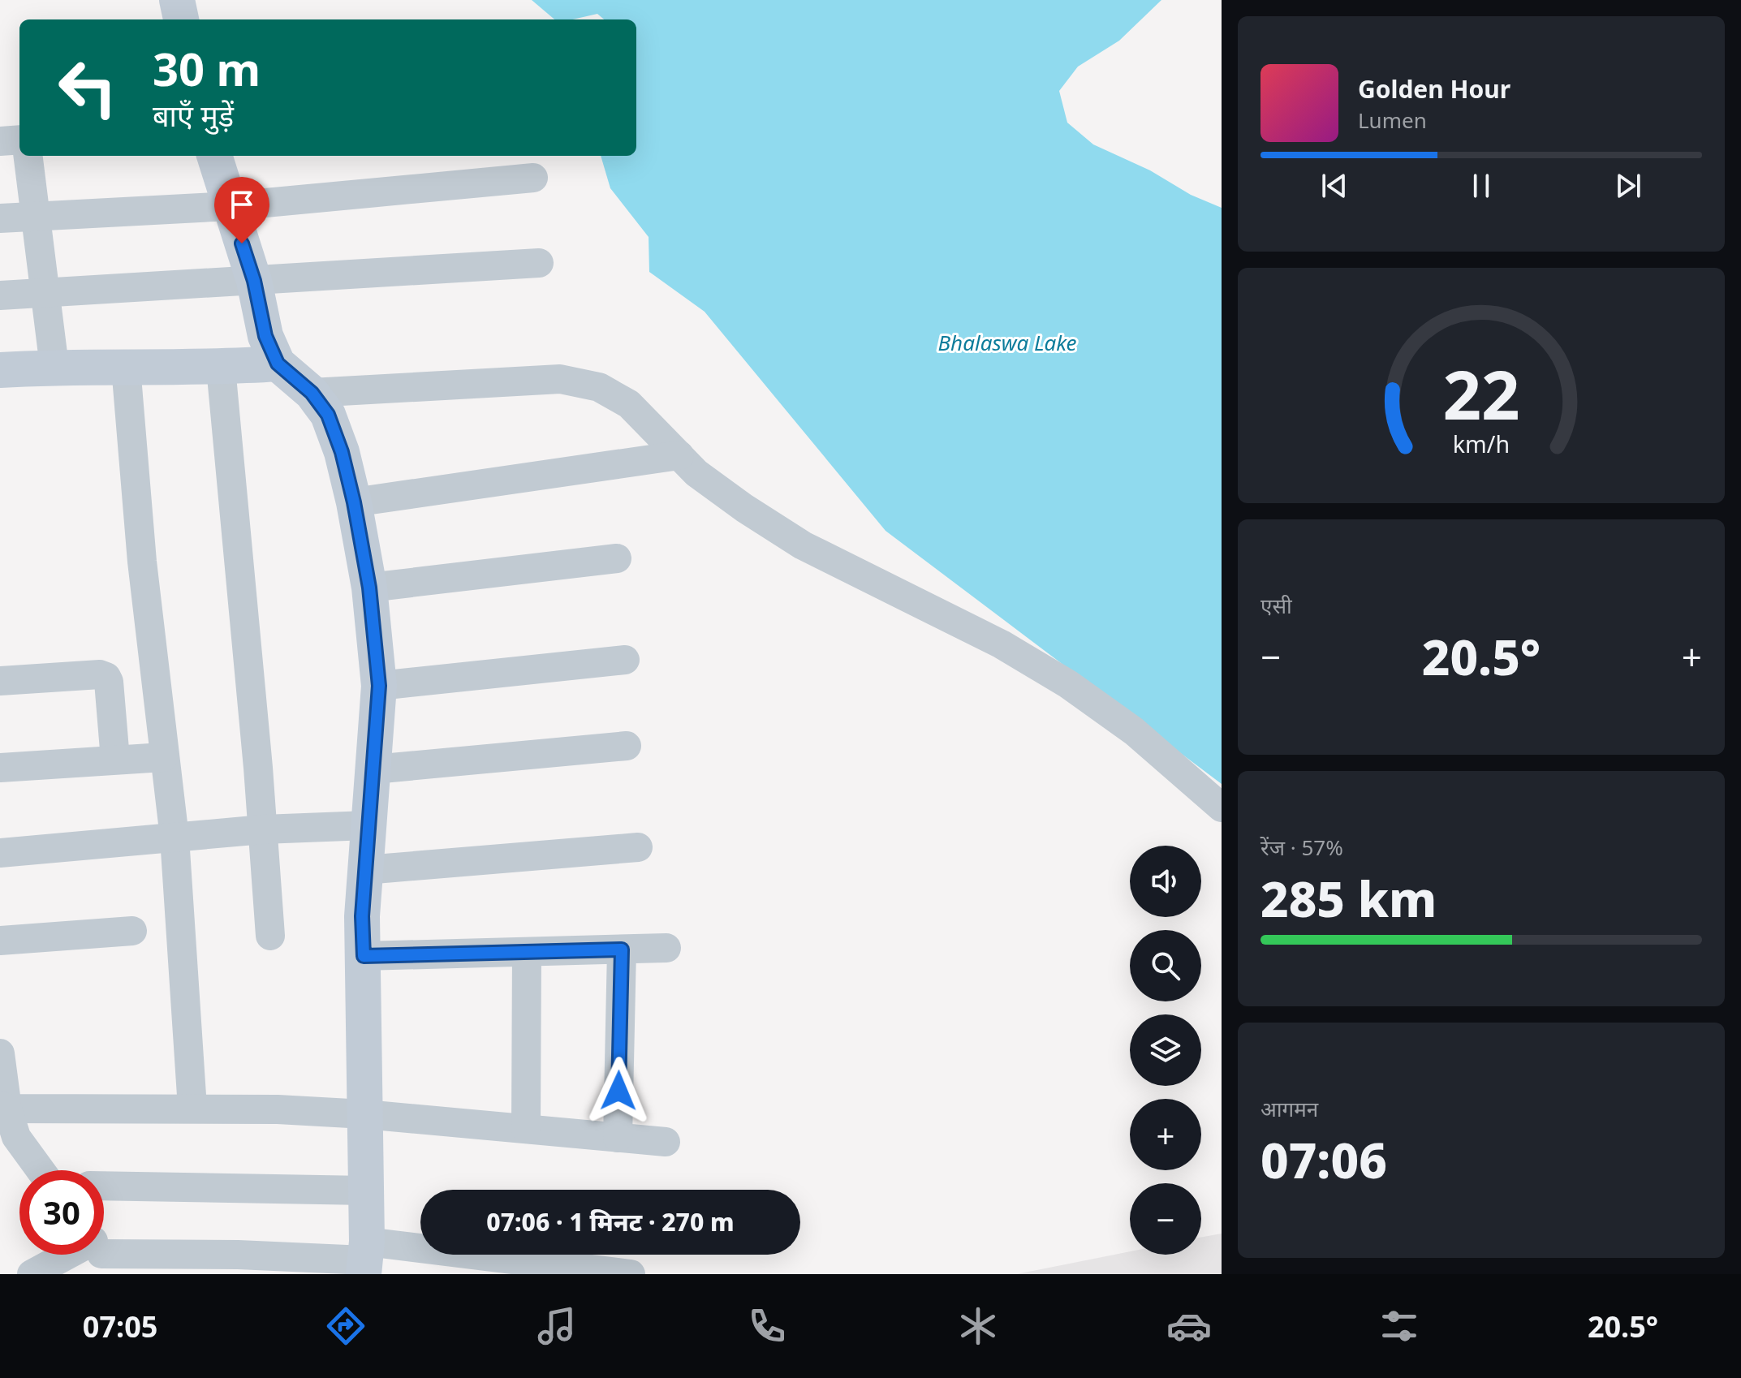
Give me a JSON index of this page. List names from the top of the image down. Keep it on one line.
{"water":["Bhalaswa Lake"],"page":{"turn":["30 m","बाएँ मुड़ें"],"song":["Golden Hour","Lumen"],"tile":["एसी",["रेंज · 57%","285 km"],["आगमन","07:06"]],"heat":["−","20.5°","+"],"map_buttons":["+","−"],"limit":"30","trip":"07:06 · 1 मिनट · 270 m","tabs":["07:05","20.5°"],"gauge":["22","km/h"]}}
